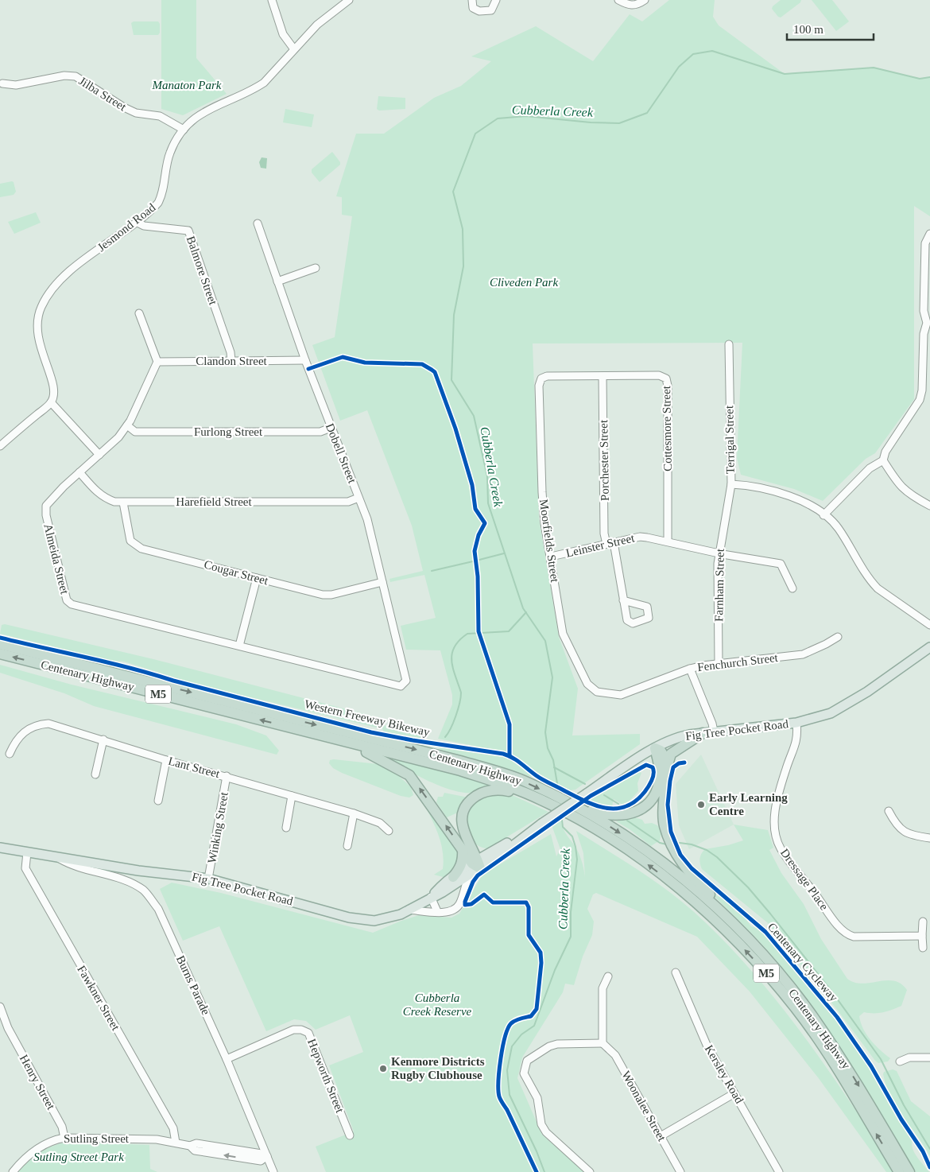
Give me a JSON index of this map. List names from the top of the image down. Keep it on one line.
{"streets":{"highway":["Centenary Highway","M5"],"main road":["Fig Tree Pocket Road"],"street":["Jilba Street","Jesmond Road","Balmore Street","Clandon Street","Cottesmore Street","Furlong Street","Terrigal Street","Dobell Street","Porchester Street","Harefield Street","Moorfields Street","Leinster Street","Almeida Street","Cougar Street","Farnham Street","Fenchurch Street","Lant Street","Winking Street","Dressage Place","Burns Parade","Fawkner Street","Kersley Road","Hepworth Street","Henry Street","Woonalee Street","Sutling Street"],"cycle path":["Western Freeway Bikeway","Centenary Cycleway"]},"crossings":[["Jilba Street","Jesmond Road"],["Jesmond Road","Balmore Street"],["Balmore Street","Clandon Street"],["Clandon Street","Dobell Street"],["Clandon Street","Almeida Street"],["Cottesmore Street","Porchester Street"],["Cottesmore Street","Moorfields Street"],["Cottesmore Street","Leinster Street"],["Furlong Street","Dobell Street"],["Furlong Street","Almeida Street"],["Terrigal Street","Farnham Street"],["Dobell Street","Harefield Street"],["Dobell Street","Almeida Street"],["Dobell Street","Cougar Street"],["Porchester Street","Leinster Street"],["Harefield Street","Almeida Street"],["Harefield Street","Cougar Street"],["Moorfields Street","Leinster Street"],["Moorfields Street","Fenchurch Street"],["Leinster Street","Farnham Street"],["Farnham Street","Fenchurch Street"],["Fig Tree Pocket Road","Winking Street"],["Fig Tree Pocket Road","Dressage Place"],["Fig Tree Pocket Road","Burns Parade"],["Fig Tree Pocket Road","Fawkner Street"],["Lant Street","Winking Street"],["Burns Parade","Hepworth Street"],["Burns Parade","Sutling Street"],["Fawkner Street","Sutling Street"],["Henry Street","Sutling Street"]],"water":["Cubberla Creek"],"parks":["Manaton Park","Cliveden Park","Cubberla Creek Reserve","Sutling Street Park"],"places":["Early Learning Centre","Kenmore Districts Rugby Clubhouse"],"scale_bar":"100 m"}
